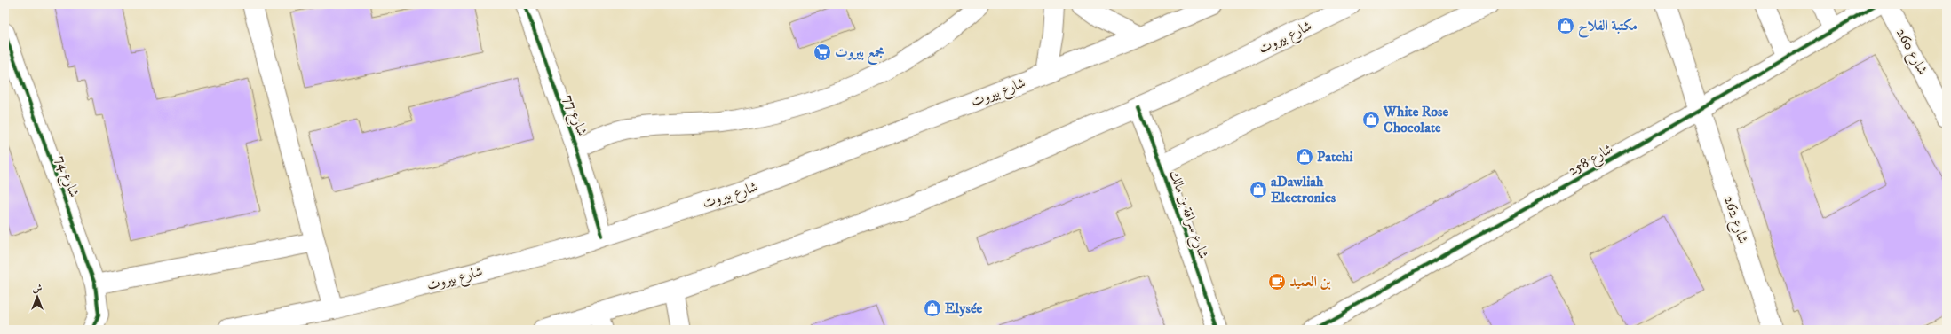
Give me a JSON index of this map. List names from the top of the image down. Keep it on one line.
{"streets":{"street":["شارع بيروت","شارع 260","شارع 77","شارع 258","شارع 74","شارع سراقة بن مالك","شارع 262"]},"crossings":[["شارع بيروت","شارع 77"],["شارع بيروت","شارع سراقة بن مالك"],["شارع 258","شارع 262"]],"places":{"shop":["مكتبة الفلاح","White Rose Chocolate","Patchi","aDawliah Electronics","Elysée"],"supermarket":["مجمع بيروت"],"cafe":["بن العميد"]},"north":"top"}
